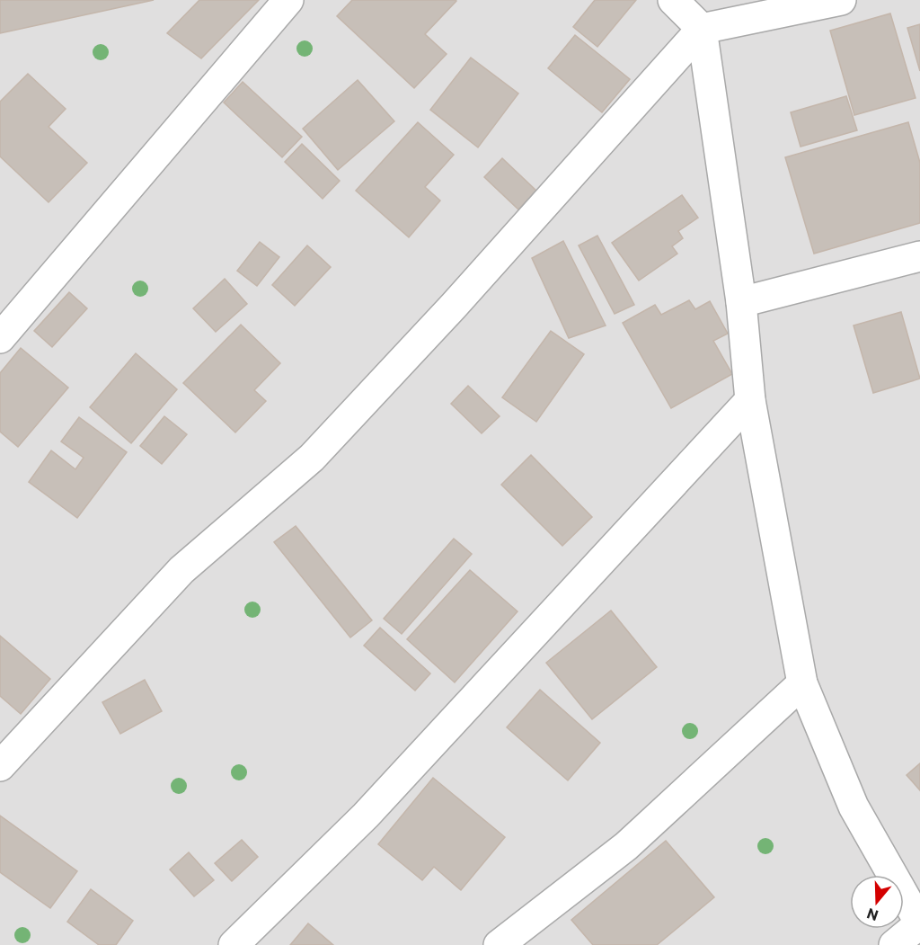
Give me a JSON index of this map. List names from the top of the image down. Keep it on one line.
{"north":"bottom"}
